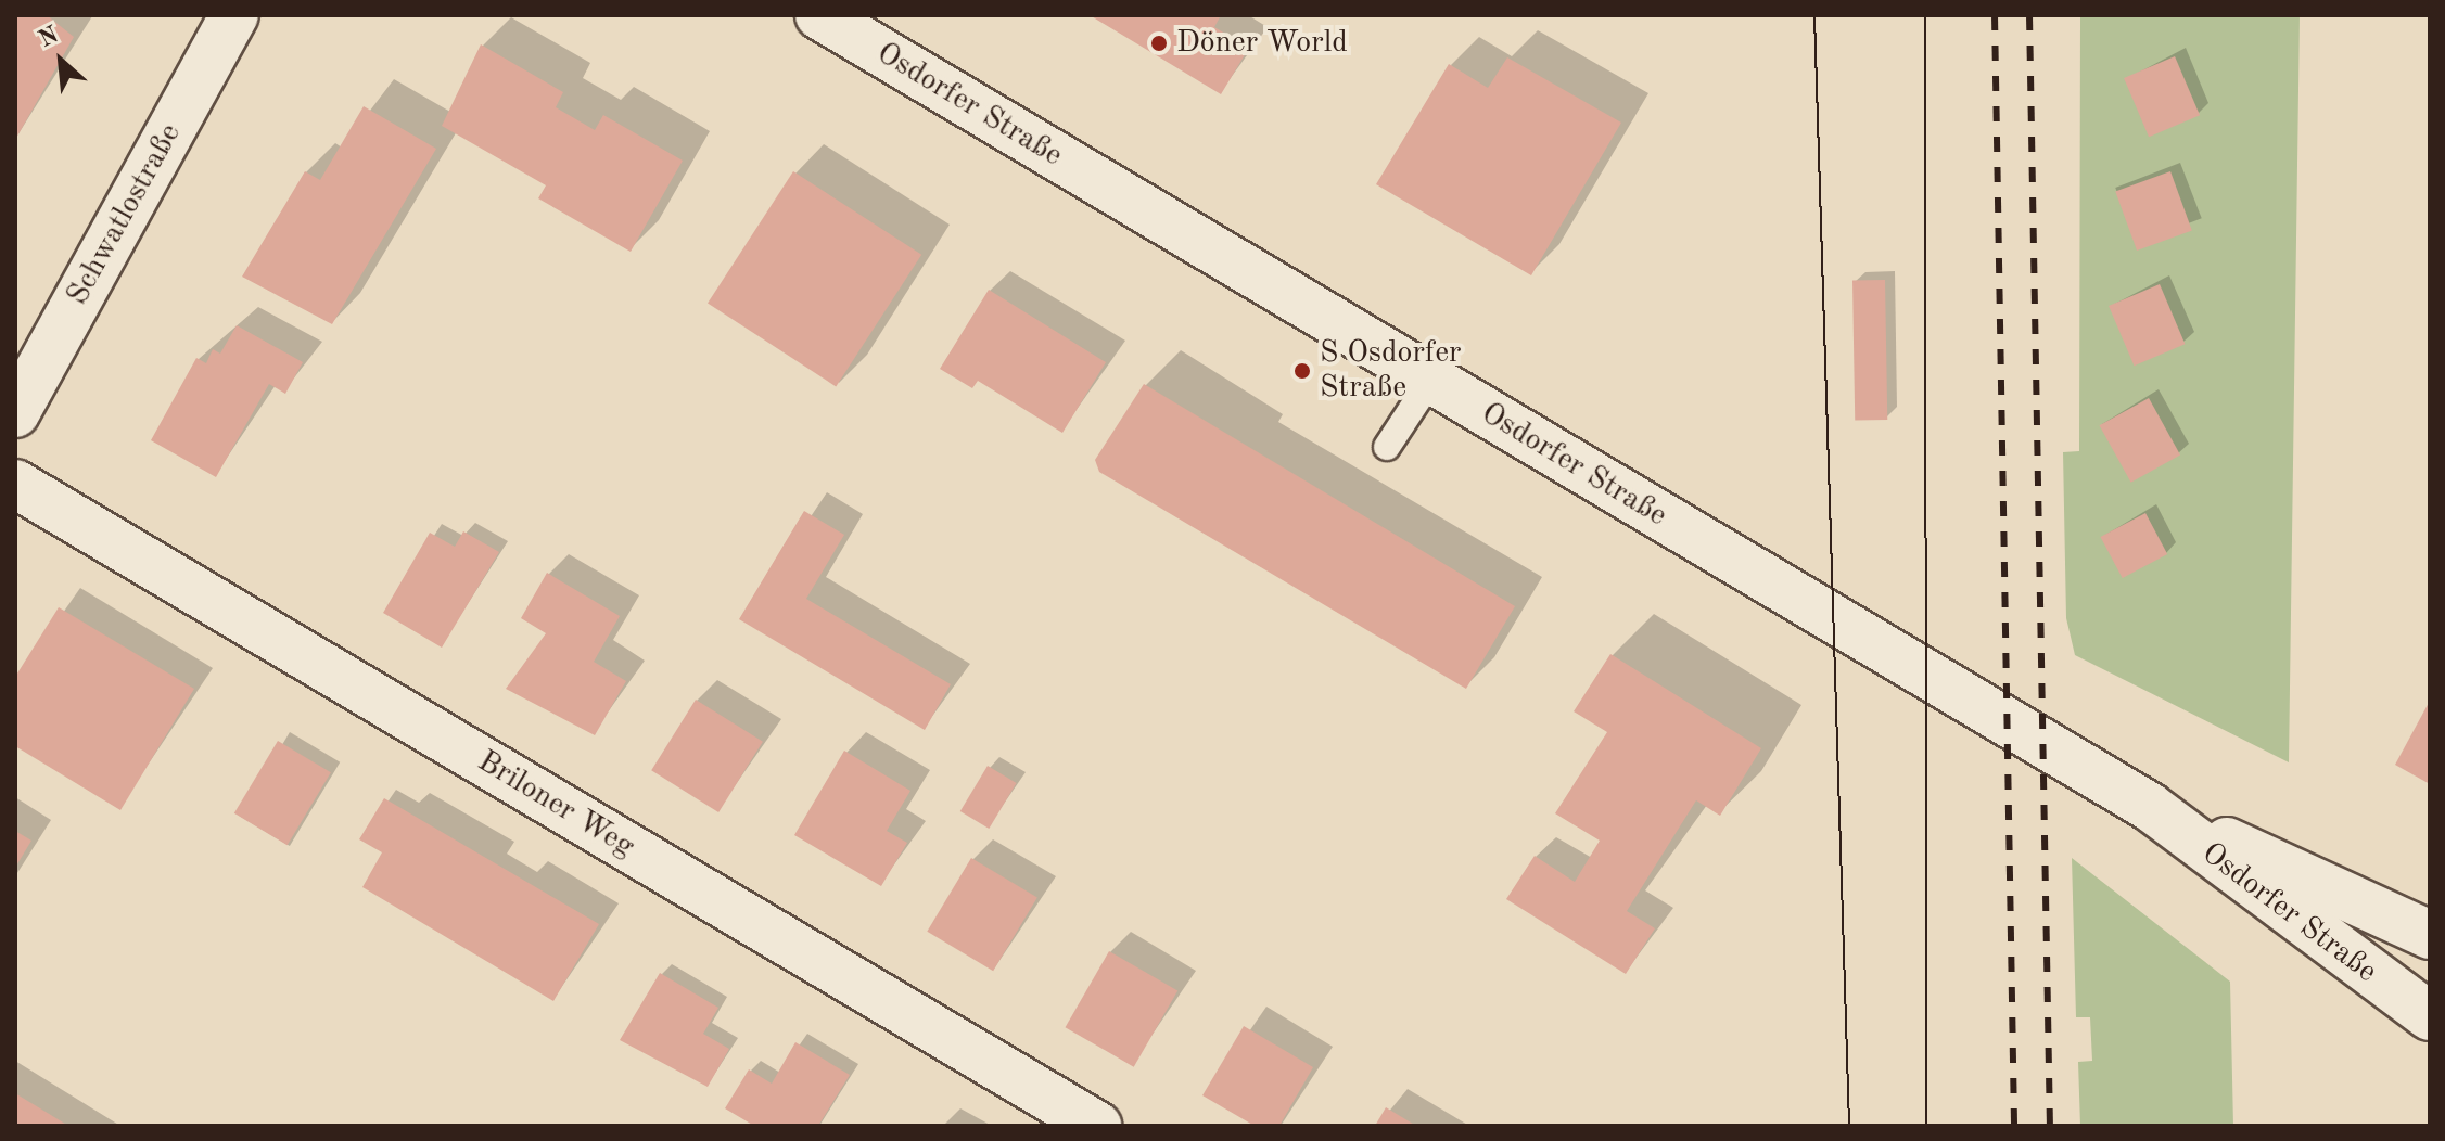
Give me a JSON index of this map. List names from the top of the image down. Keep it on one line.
{"streets":{"main road":["Osdorfer Straße","Schwatlostraße","Briloner Weg"]},"places":["Döner World","S Osdorfer Straße"],"north":"top left"}
